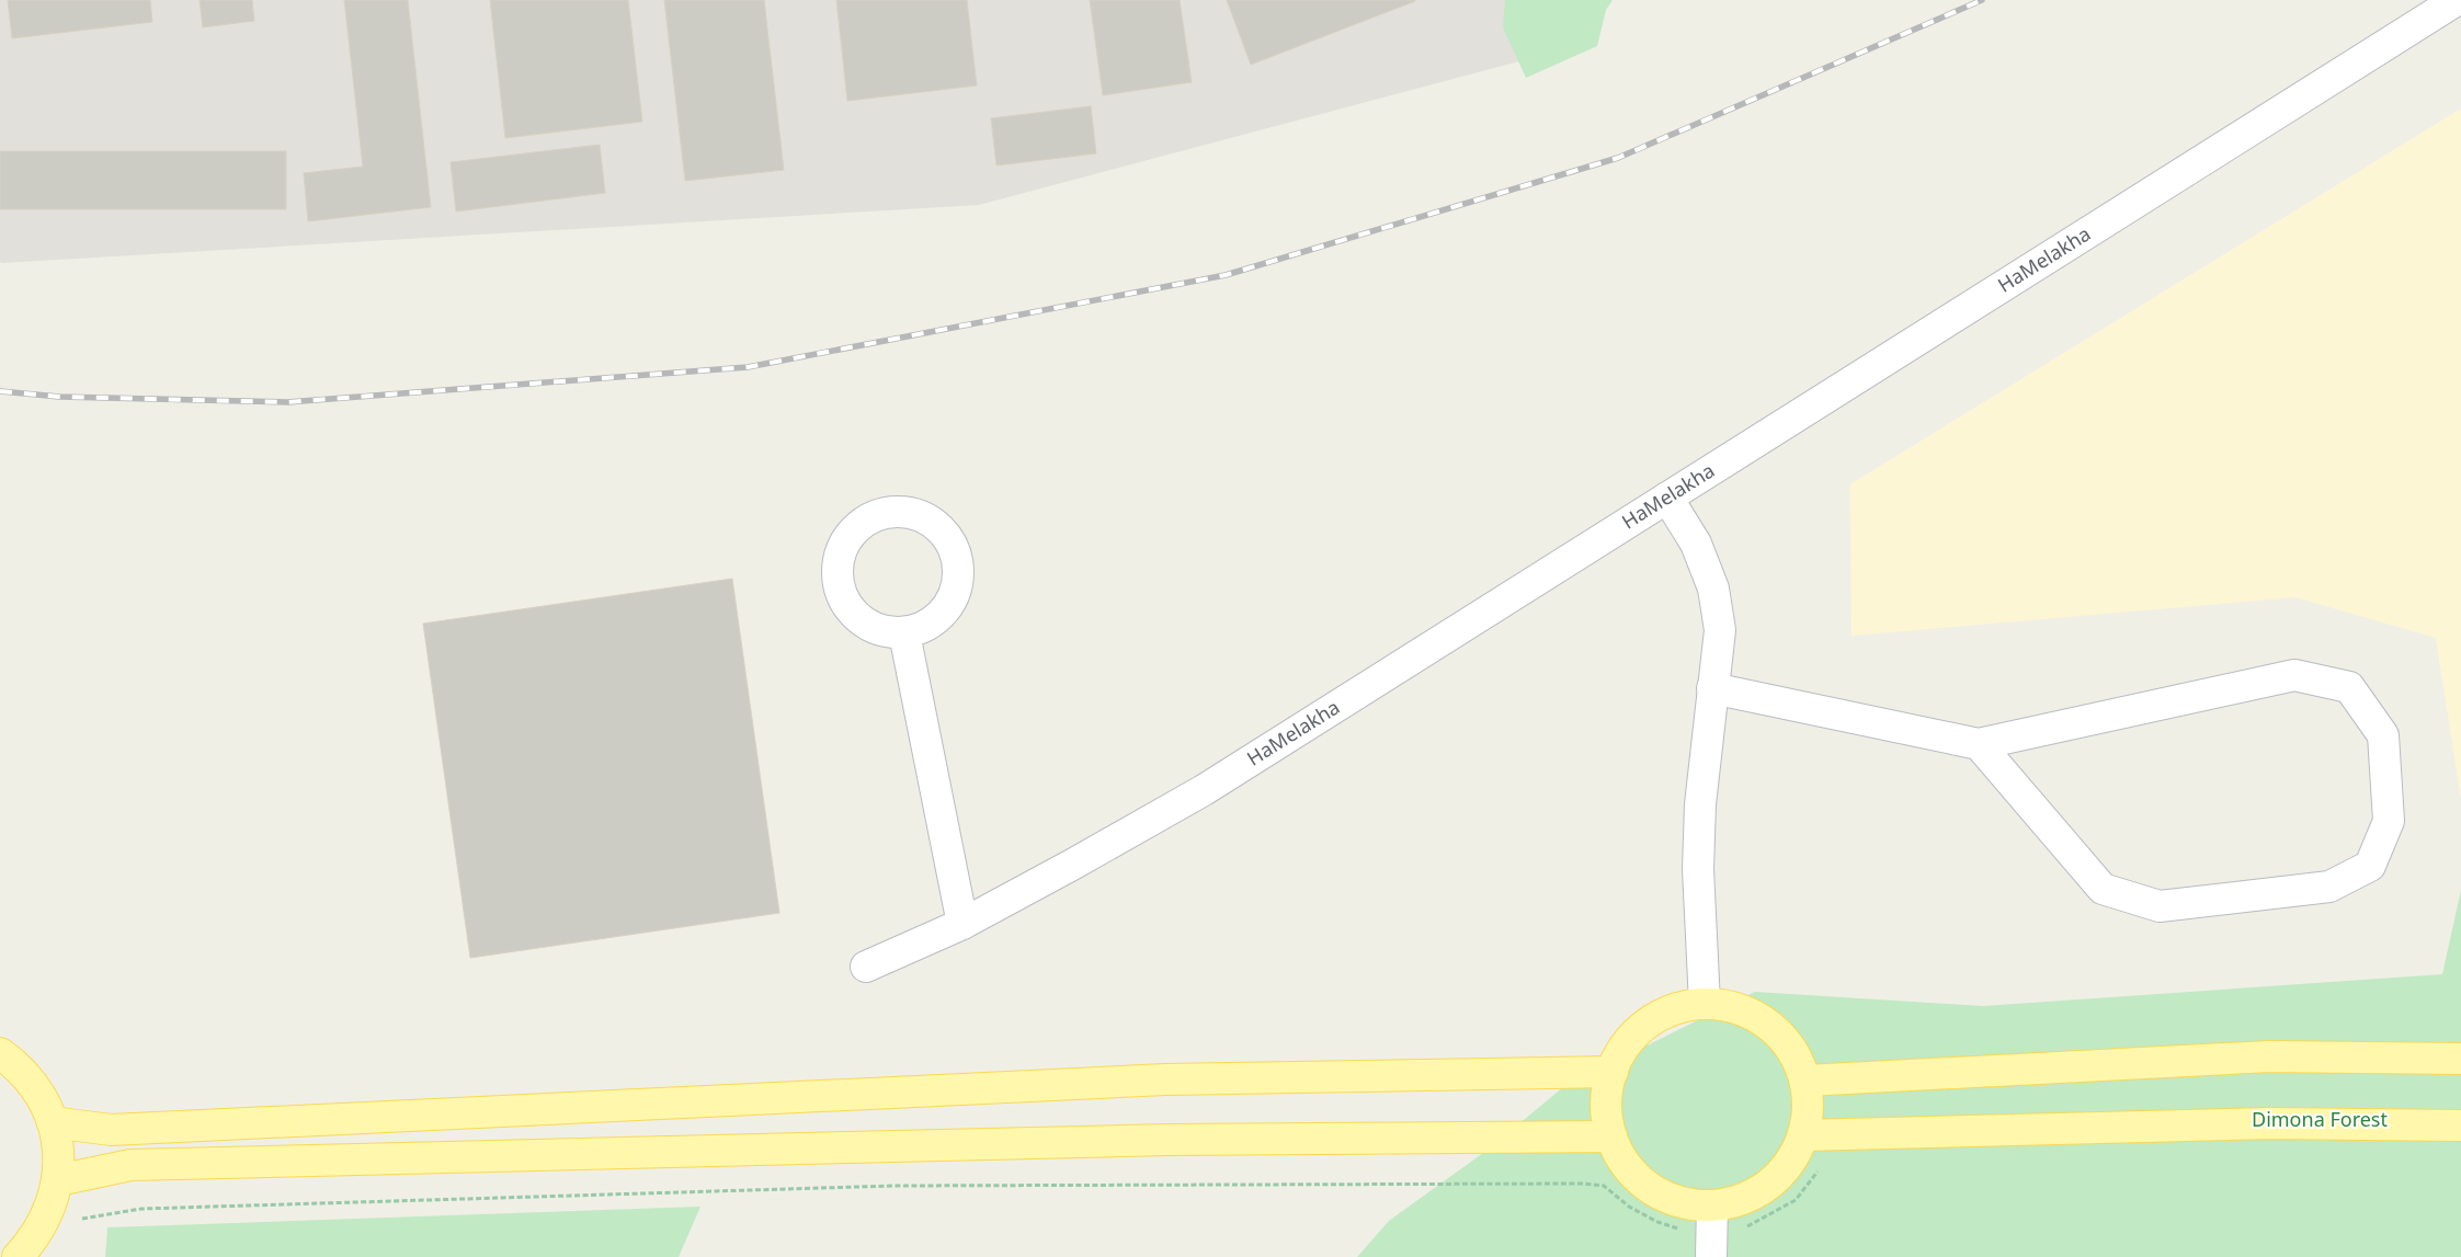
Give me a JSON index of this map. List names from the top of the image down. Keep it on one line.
{"streets":{"street":["HaMelakha"]},"parks":["Dimona Forest"]}
